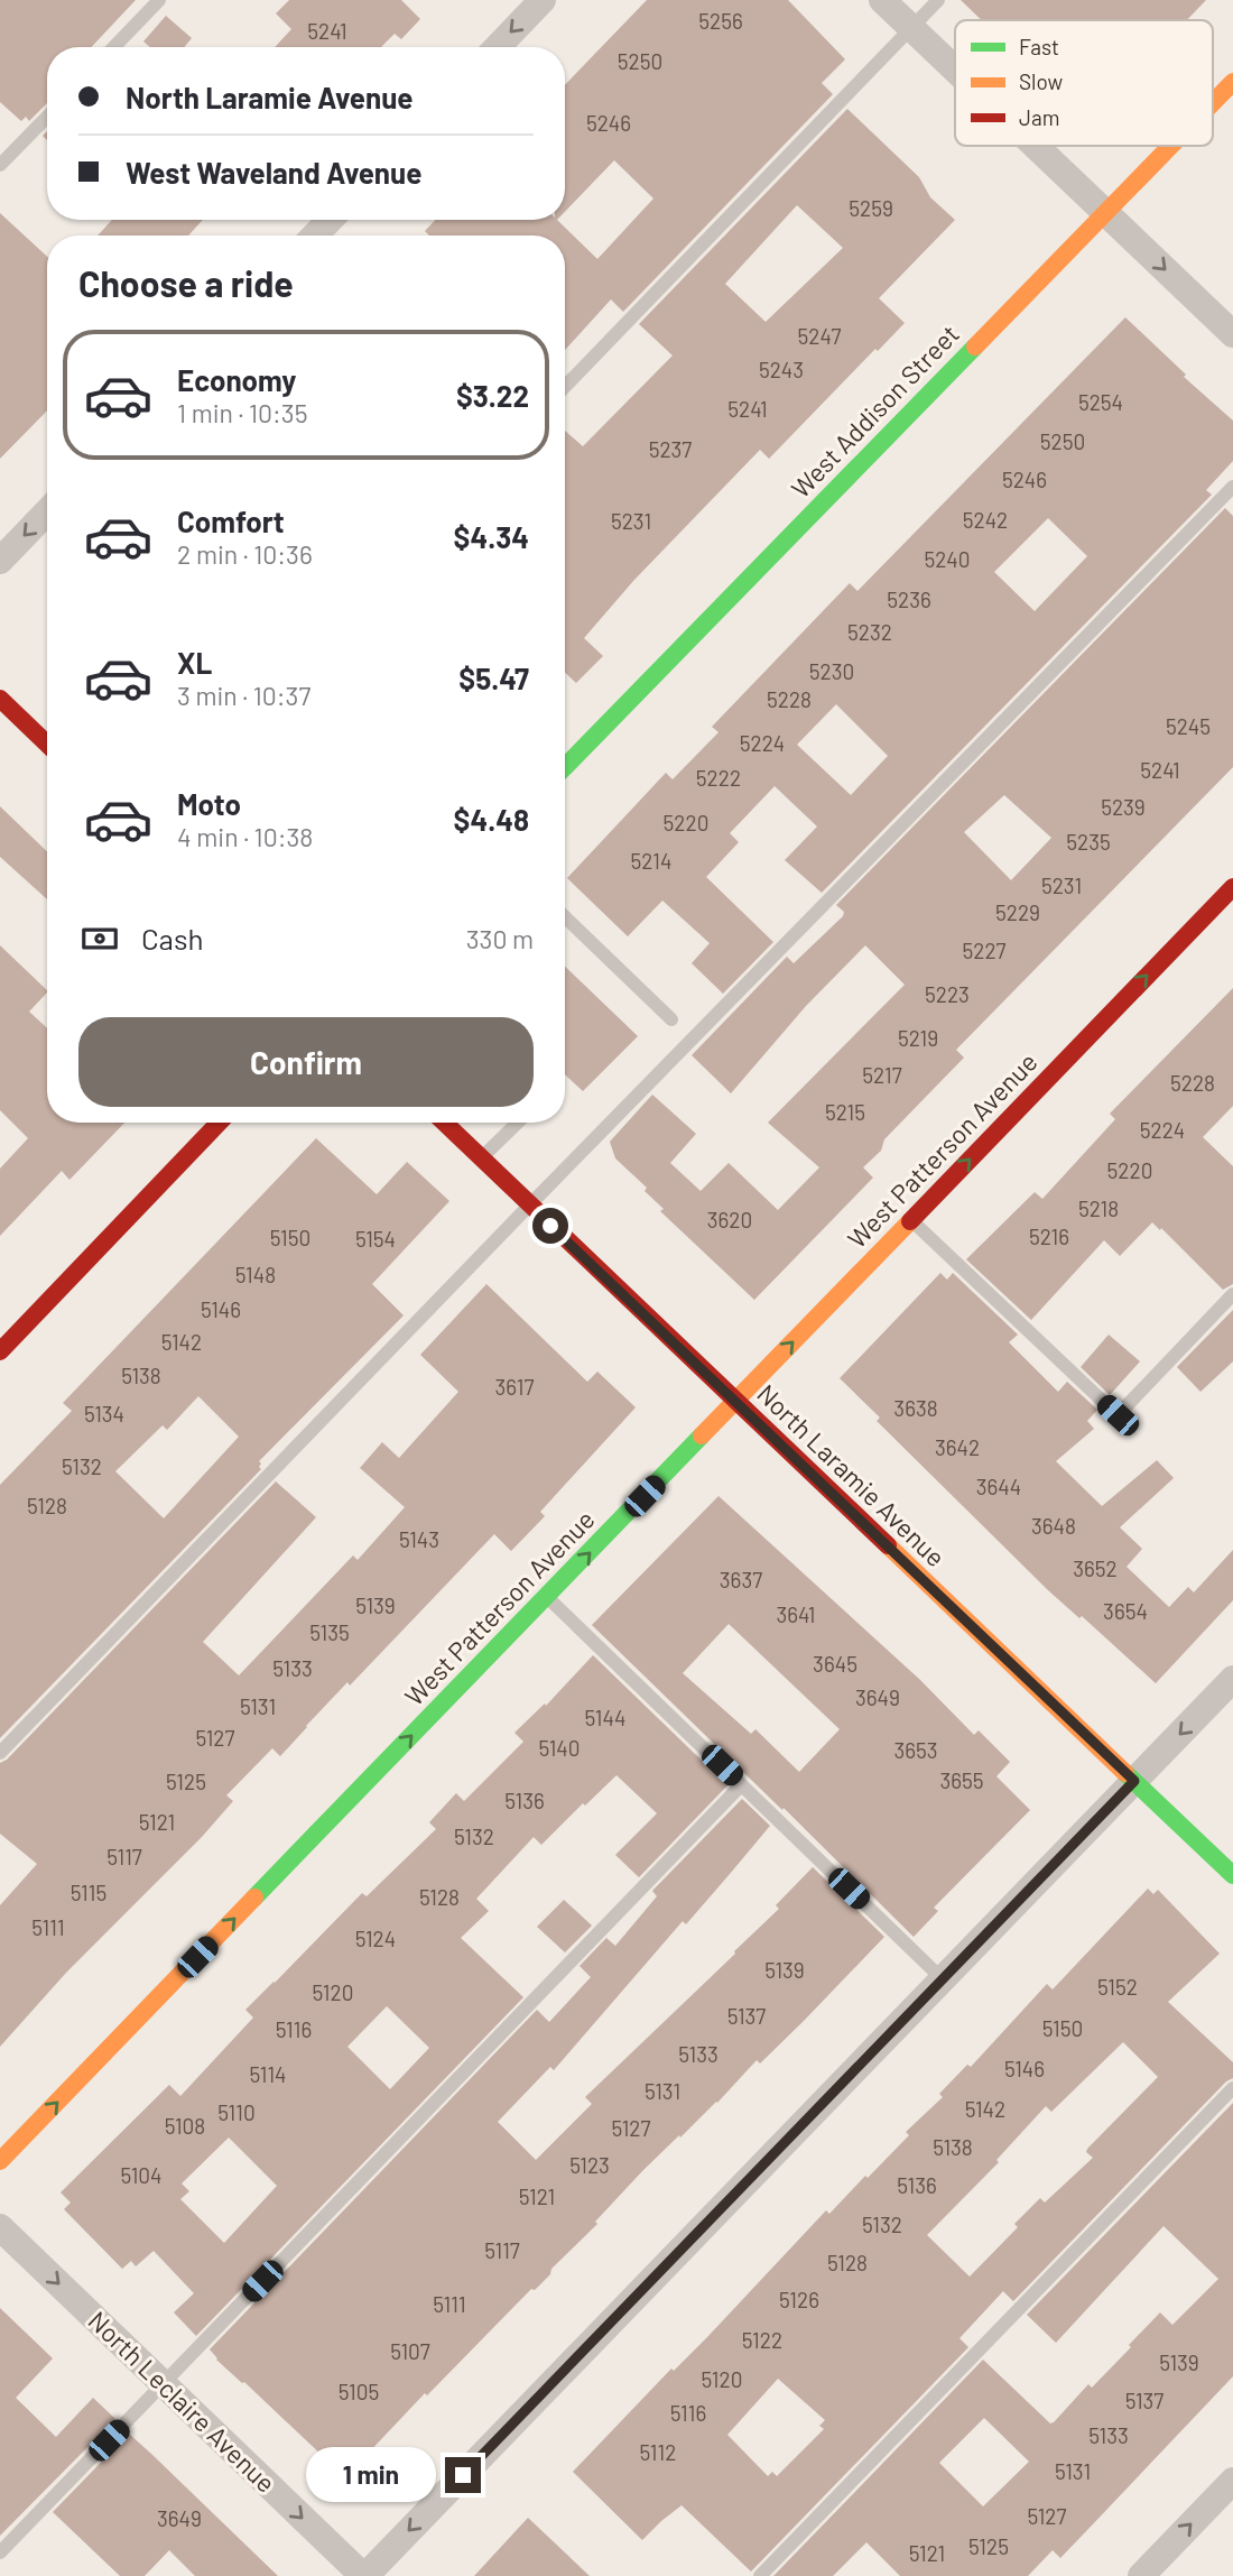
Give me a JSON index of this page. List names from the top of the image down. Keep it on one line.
{"streets":{"street":["West Addison Street","West Patterson Avenue","North Laramie Avenue","North Leclaire Avenue"]},"crossings":[["West Patterson Avenue","North Laramie Avenue"]],"one_way":["West Patterson Avenue","North Leclaire Avenue"],"house_numbers":["5256","5241","5250","5246","5259","5247","5243","5254","5241","5250","5237","5246","5242","5231","5240","5236","5232","5230","5228","5245","5224","5241","5222","5239","5220","5235","5214","5231","5229","5227","5223","5219","5217","5228","5215","5224","5220","5218","3620","5216","5150","5154","5148","5146","5142","5138","3617","3638","5134","3642","5132","3644","5128","3648","5143","3652","3637","5139","3654","3641","5135","3645","5133","3649","5131","5144","5127","5140","3653","3655","5125","5136","5121","5132","5117","5115","5128","5111","5124","5139","5152","5120","5137","5150","5116","5133","5146","5114","5131","5142","5110","5108","5127","5138","5123","5104","5136","5121","5132","5117","5128","5126","5111","5122","5107","5139","5120","5105","5137","5116","5133","5112","5131","5127","3649","5125","5121"],"legend":["Fast","Slow","Jam"],"page":{"banner":["North Laramie Avenue","West Waveland Avenue"],"heading":"Choose a ride","list":[{"name":"Economy","note":"1 min · 10:35","value":"$3.22"},{"name":"Comfort","note":"2 min · 10:36","value":"$4.34"},{"name":"XL","note":"3 min · 10:37","value":"$5.47"},{"name":"Moto","note":"4 min · 10:38","value":"$4.48"}],"pay":["Cash","330 m"],"buttons":"Confirm","bubble":"1 min"}}
